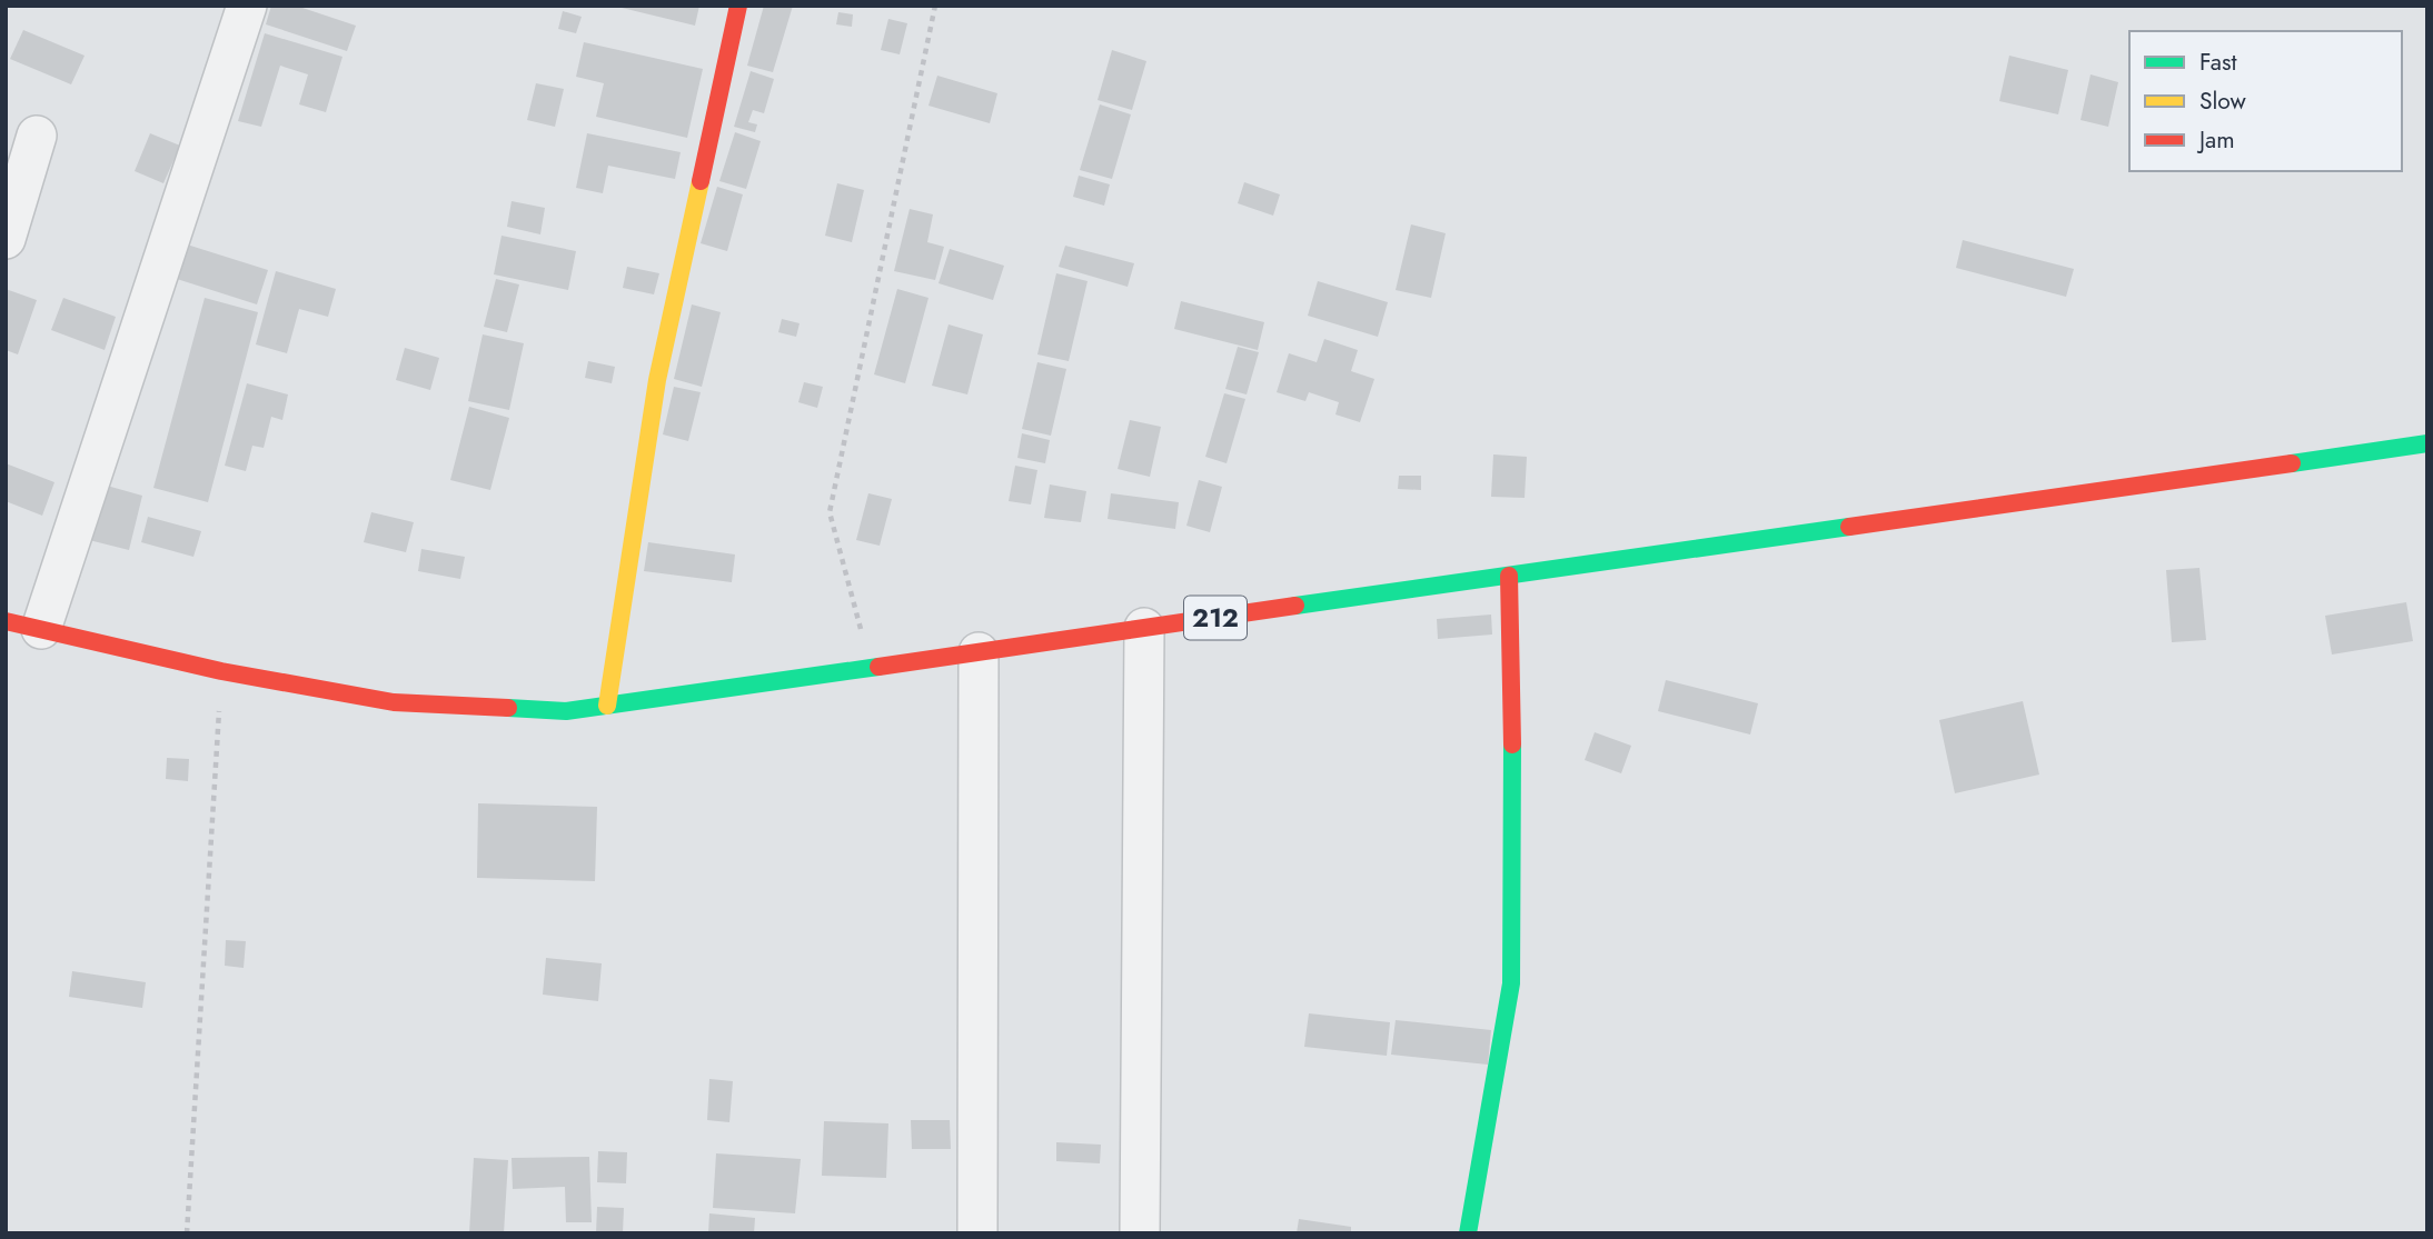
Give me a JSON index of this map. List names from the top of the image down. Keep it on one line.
{"streets":{"main road":["212"]},"legend":["Fast","Slow","Jam"]}
